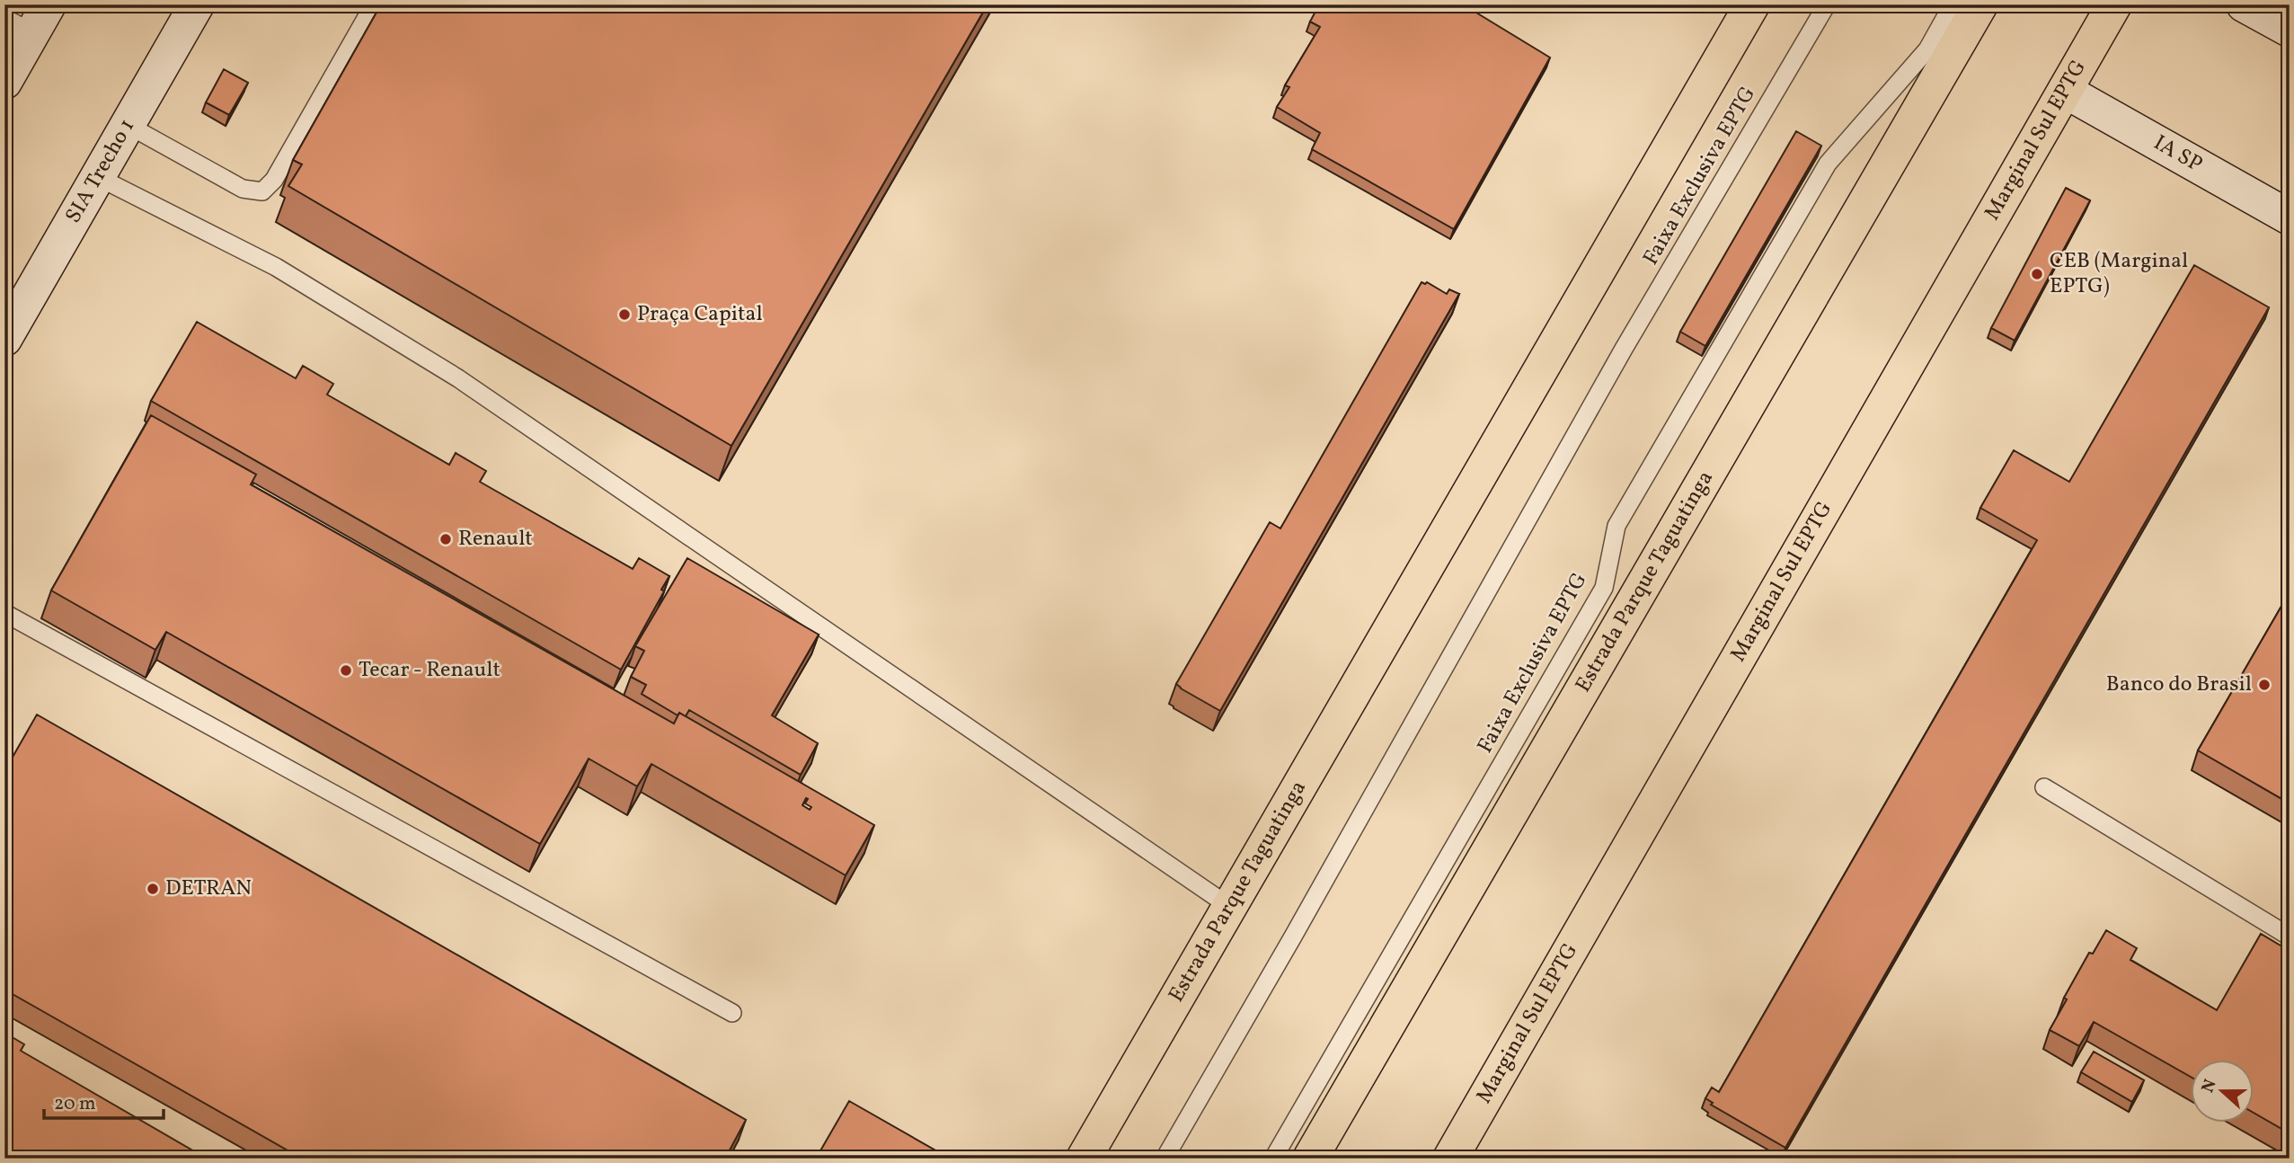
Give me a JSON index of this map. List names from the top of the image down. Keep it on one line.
{"streets":{"main road":["Marginal Sul EPTG","IA SP","SIA Trecho 1","Estrada Parque Taguatinga"],"lane":["Faixa Exclusiva EPTG"]},"crossings":[["Marginal Sul EPTG","IA SP"]],"places":["CEB (Marginal EPTG)","Praça Capital","Renault","Tecar - Renault","Banco do Brasil","DETRAN"],"scale_bar":"20 m","north":"left"}
